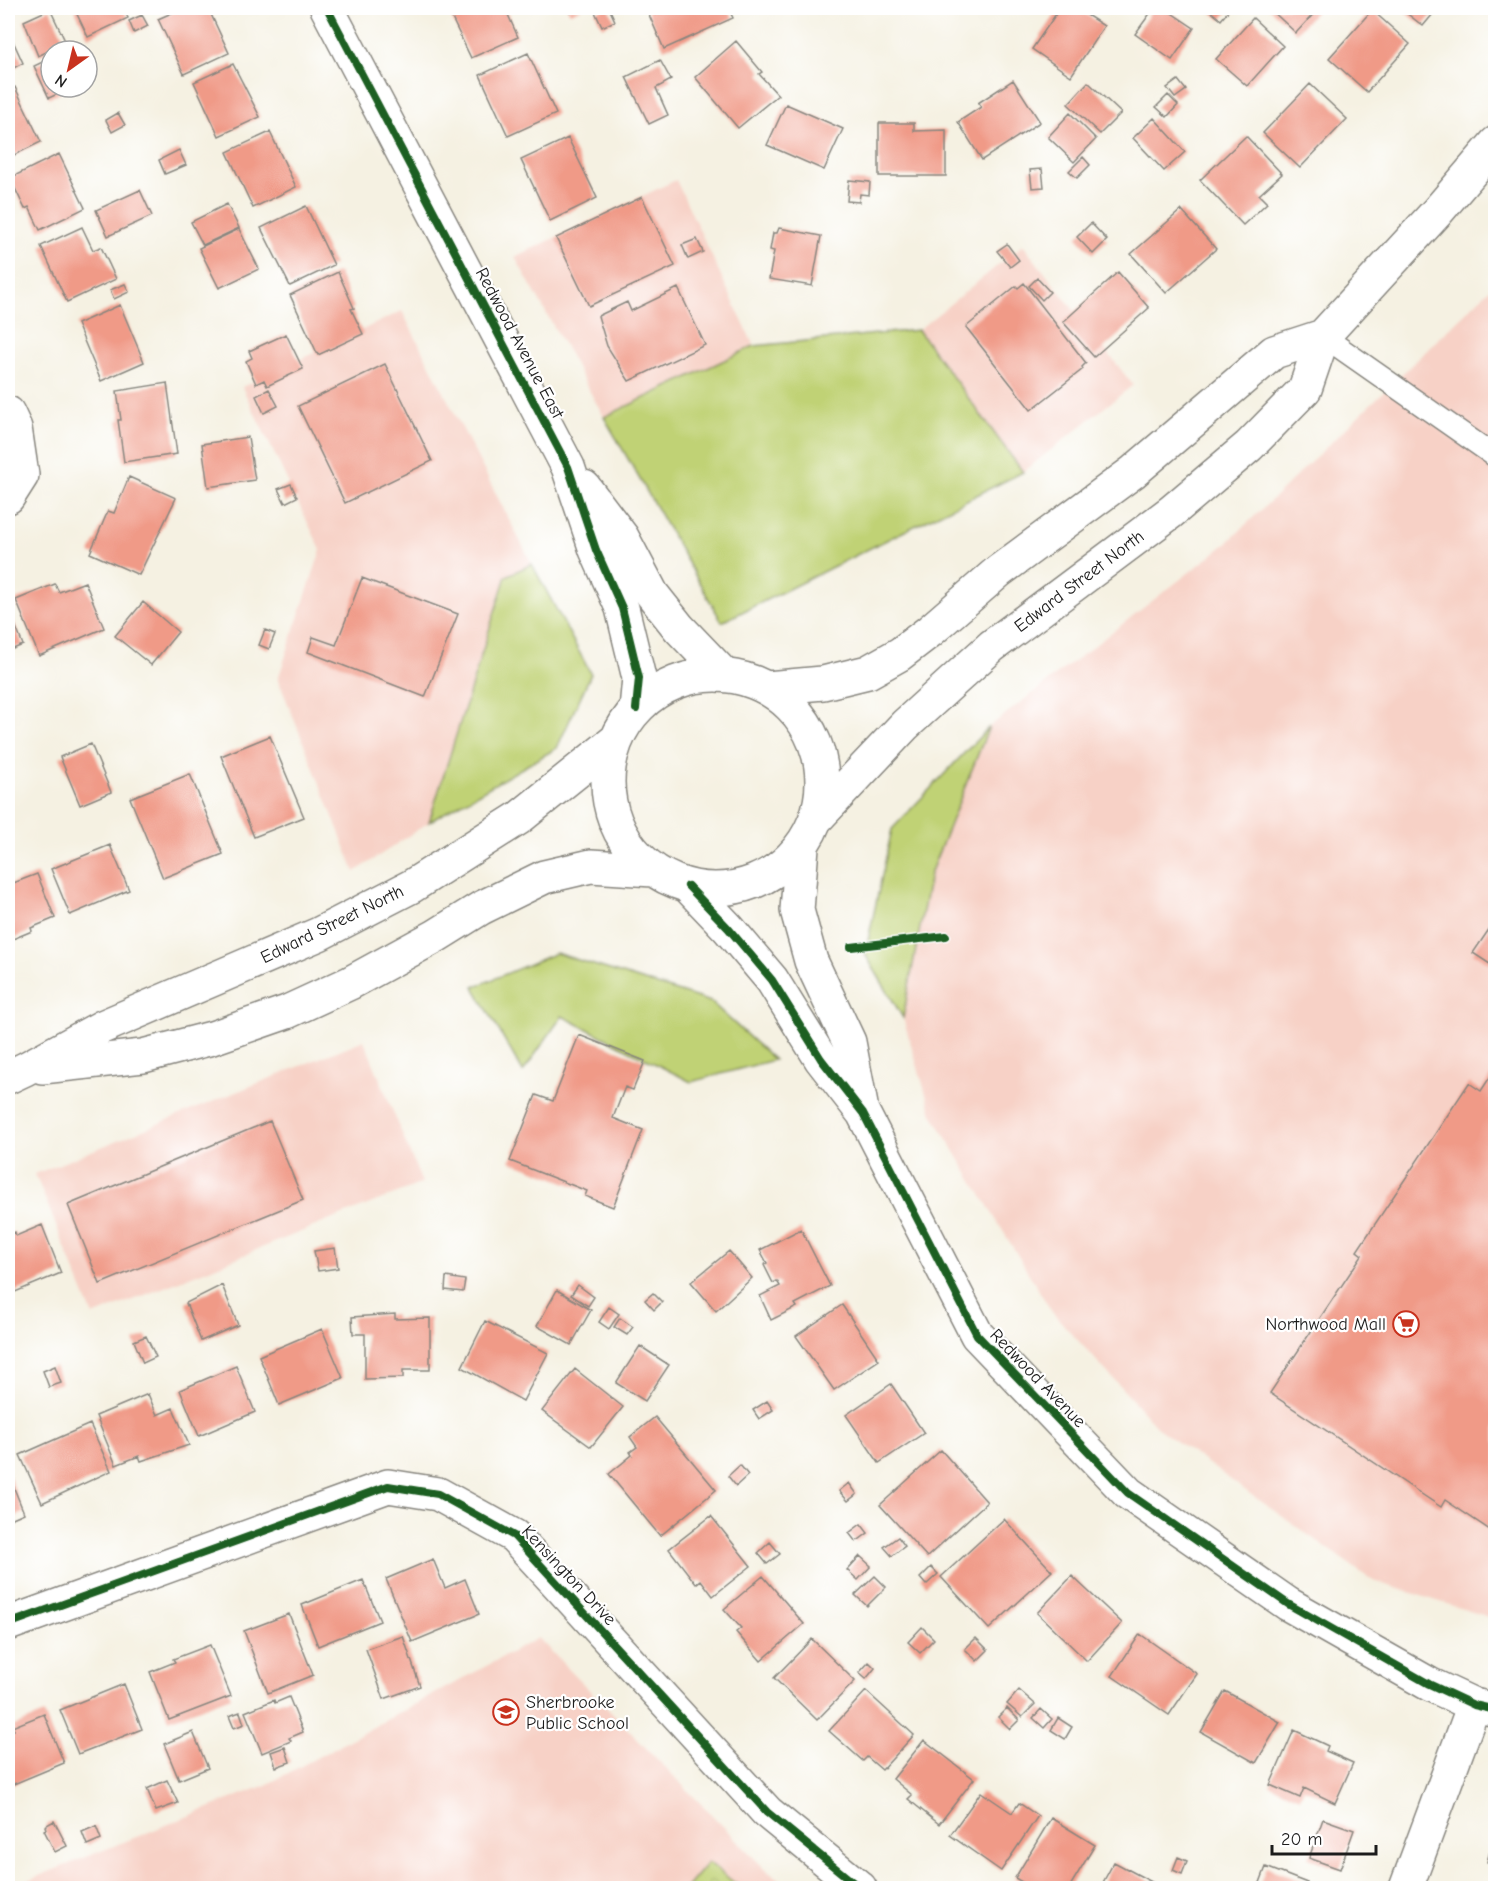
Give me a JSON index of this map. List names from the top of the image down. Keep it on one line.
{"streets":{"street":["Redwood Avenue East","Edward Street North","Redwood Avenue","Kensington Drive"]},"crossings":[["Redwood Avenue East","Edward Street North"],["Redwood Avenue East","Redwood Avenue"],["Edward Street North","Redwood Avenue"]],"places":{"supermarket":["Northwood Mall"],"school or university":["Sherbrooke Public School"]},"scale_bar":"20 m","north":"bottom left"}
